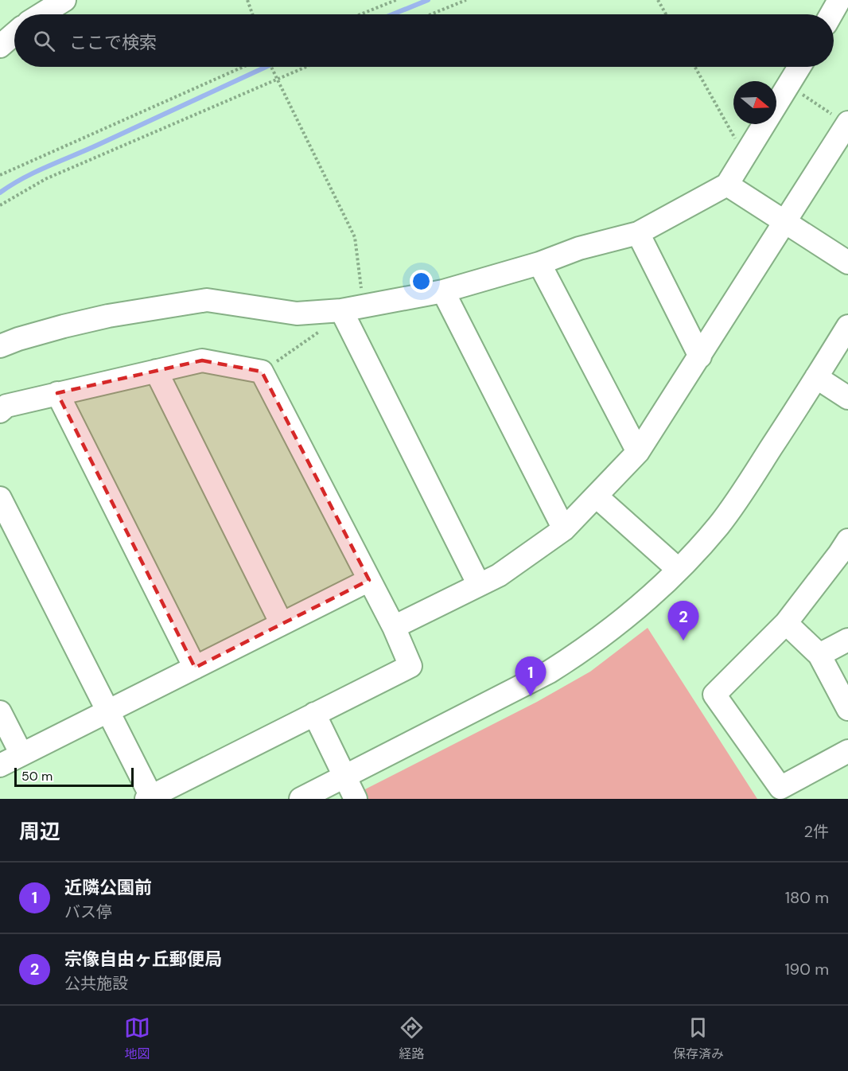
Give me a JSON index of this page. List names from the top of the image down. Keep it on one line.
{"scale_bar":"50 m","north":"right","page":{"search":"ここで検索","pins":["2","1"],"scale":"50 m","heading":["周辺","2件"],"list":[{"mark":"1","name":"近隣公園前","note":"バス停","value":"180 m"},{"mark":"2","name":"宗像自由ヶ丘郵便局","note":"公共施設","value":"190 m"}],"nav":["地図","経路","保存済み"]}}
